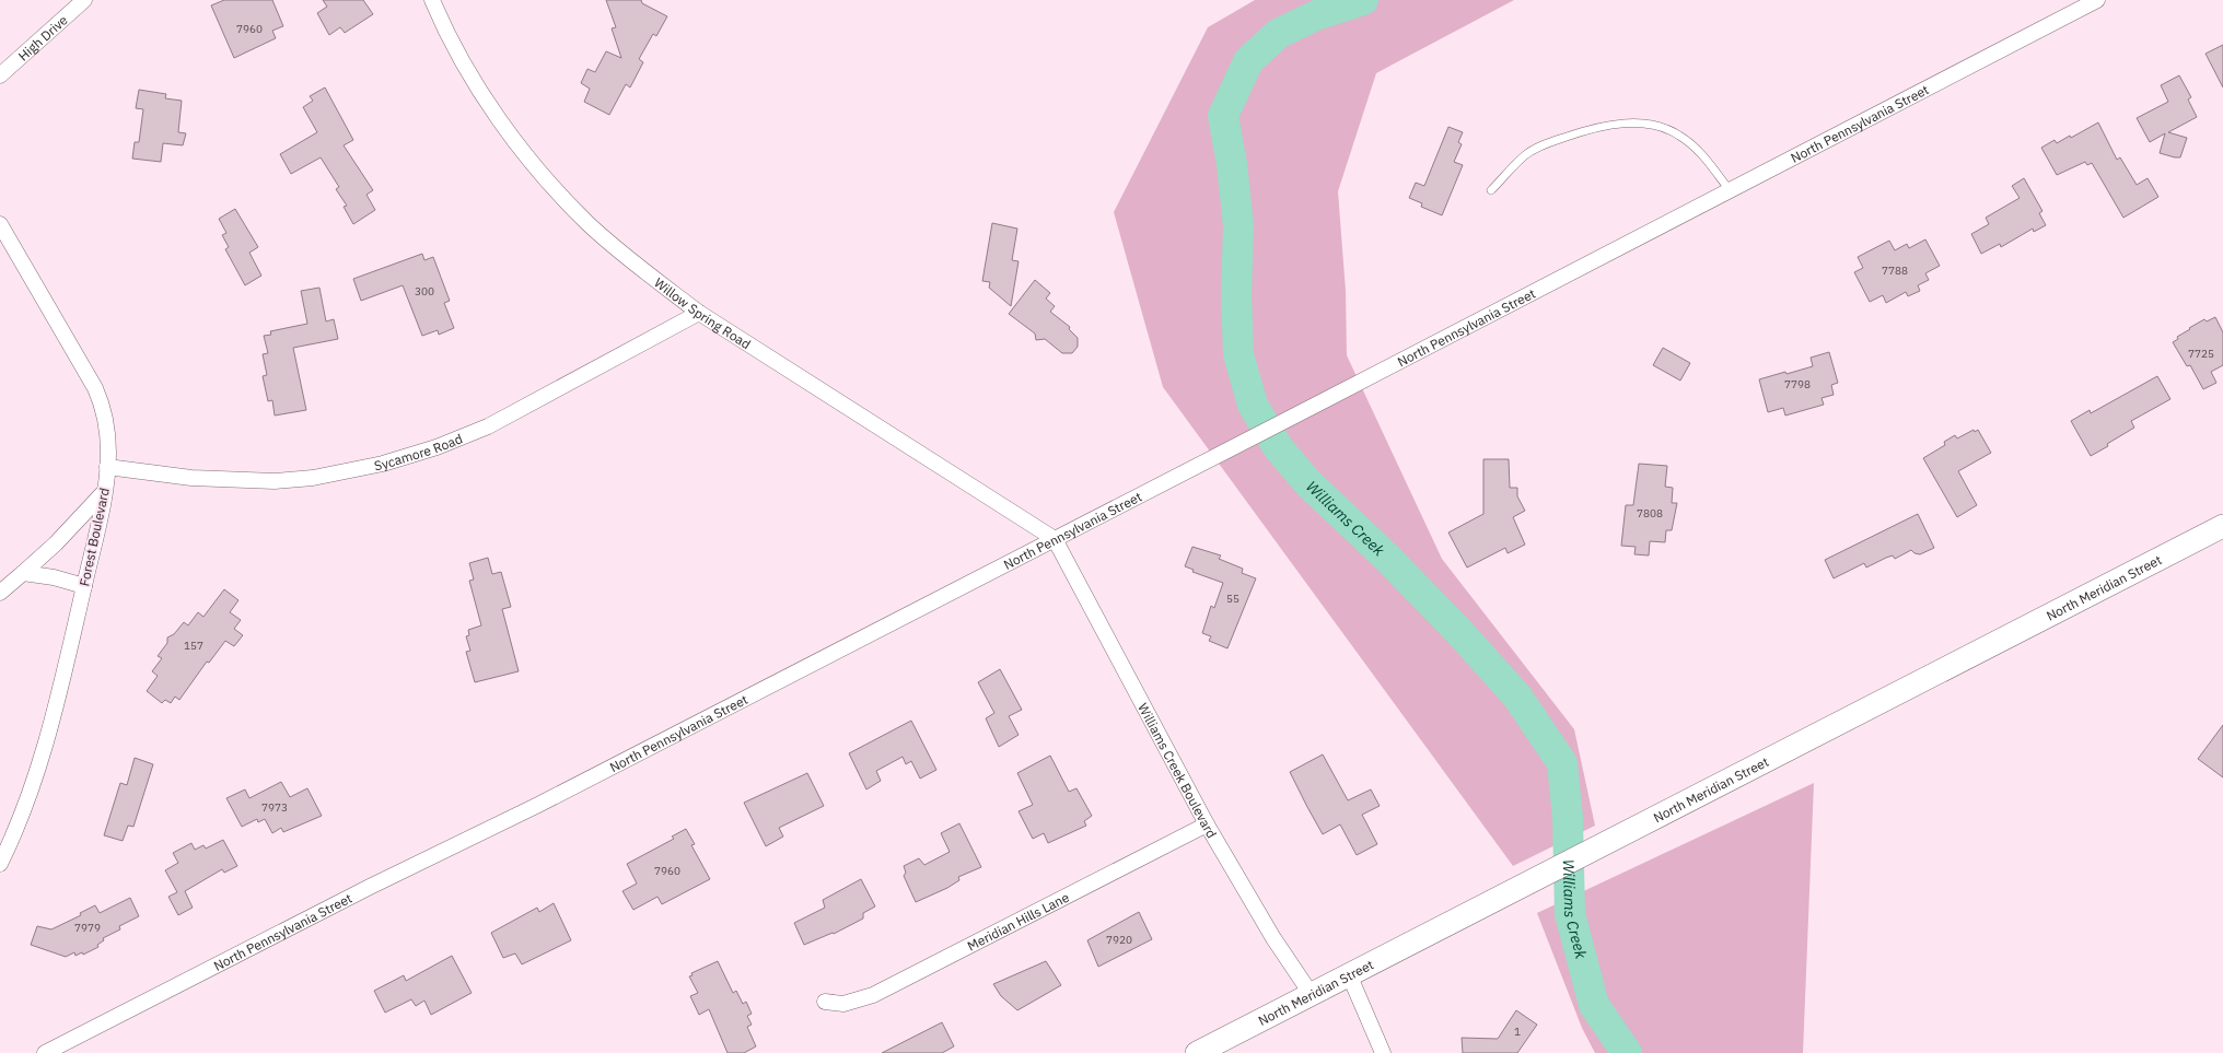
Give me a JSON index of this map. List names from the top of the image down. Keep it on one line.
{"streets":{"main road":["North Meridian Street"],"street":["High Drive","North Pennsylvania Street","Willow Spring Road","Sycamore Road","Forest Boulevard","Williams Creek Boulevard","Meridian Hills Lane"]},"crossings":[["North Pennsylvania Street","Willow Spring Road"],["North Pennsylvania Street","Williams Creek Boulevard"],["Willow Spring Road","Sycamore Road"],["Willow Spring Road","Williams Creek Boulevard"],["Sycamore Road","Forest Boulevard"],["North Meridian Street","Williams Creek Boulevard"],["Williams Creek Boulevard","Meridian Hills Lane"]],"water":["Williams Creek"],"house_numbers":["7960","7788","300","7725","7798","7808","55","157","7973","7960","7979","7920","1"]}
